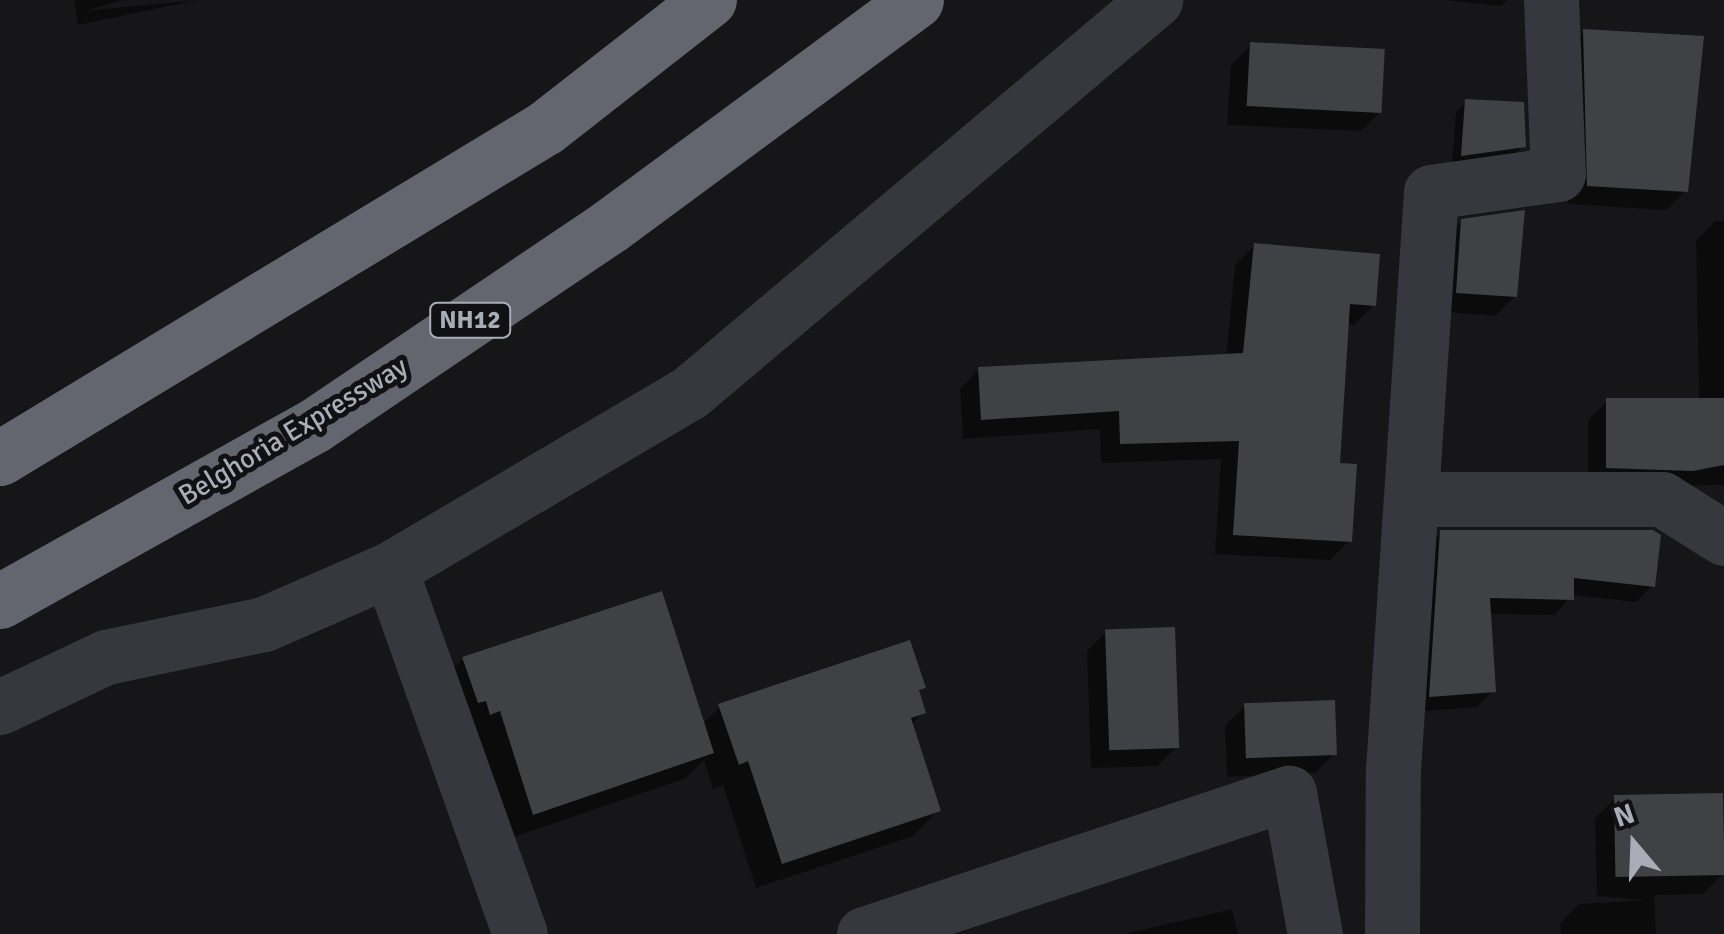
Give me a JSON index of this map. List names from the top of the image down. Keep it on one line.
{"streets":{"highway":["NH12","Belghoria Expressway"]},"north":"top"}
